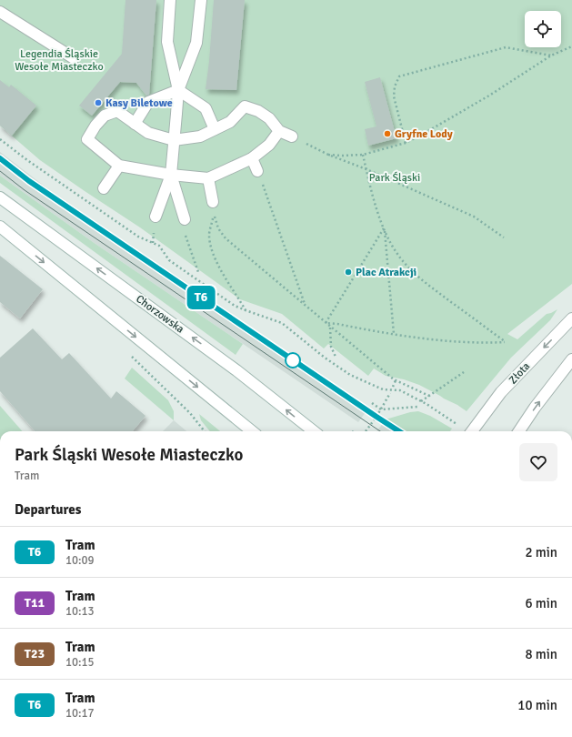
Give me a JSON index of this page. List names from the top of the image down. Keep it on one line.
{"streets":{"street":["Chorzowska","Złota"]},"parks":["Legendia Śląskie Wesołe Miasteczko","Park Śląski"],"places":["Kasy Biletowe","Gryfne Lody","Plac Atrakcji"],"lines":["tram line T6"],"page":{"on_map":"T6","heading":[["Park Śląski Wesołe Miasteczko","Tram"],"Departures"],"list":[{"mark":"T6","name":"Tram","note":"10:09","value":"2 min"},{"mark":"T11","name":"Tram","note":"10:13","value":"6 min"},{"mark":"T23","name":"Tram","note":"10:15","value":"8 min"},{"mark":"T6","name":"Tram","note":"10:17","value":"10 min"}]}}
